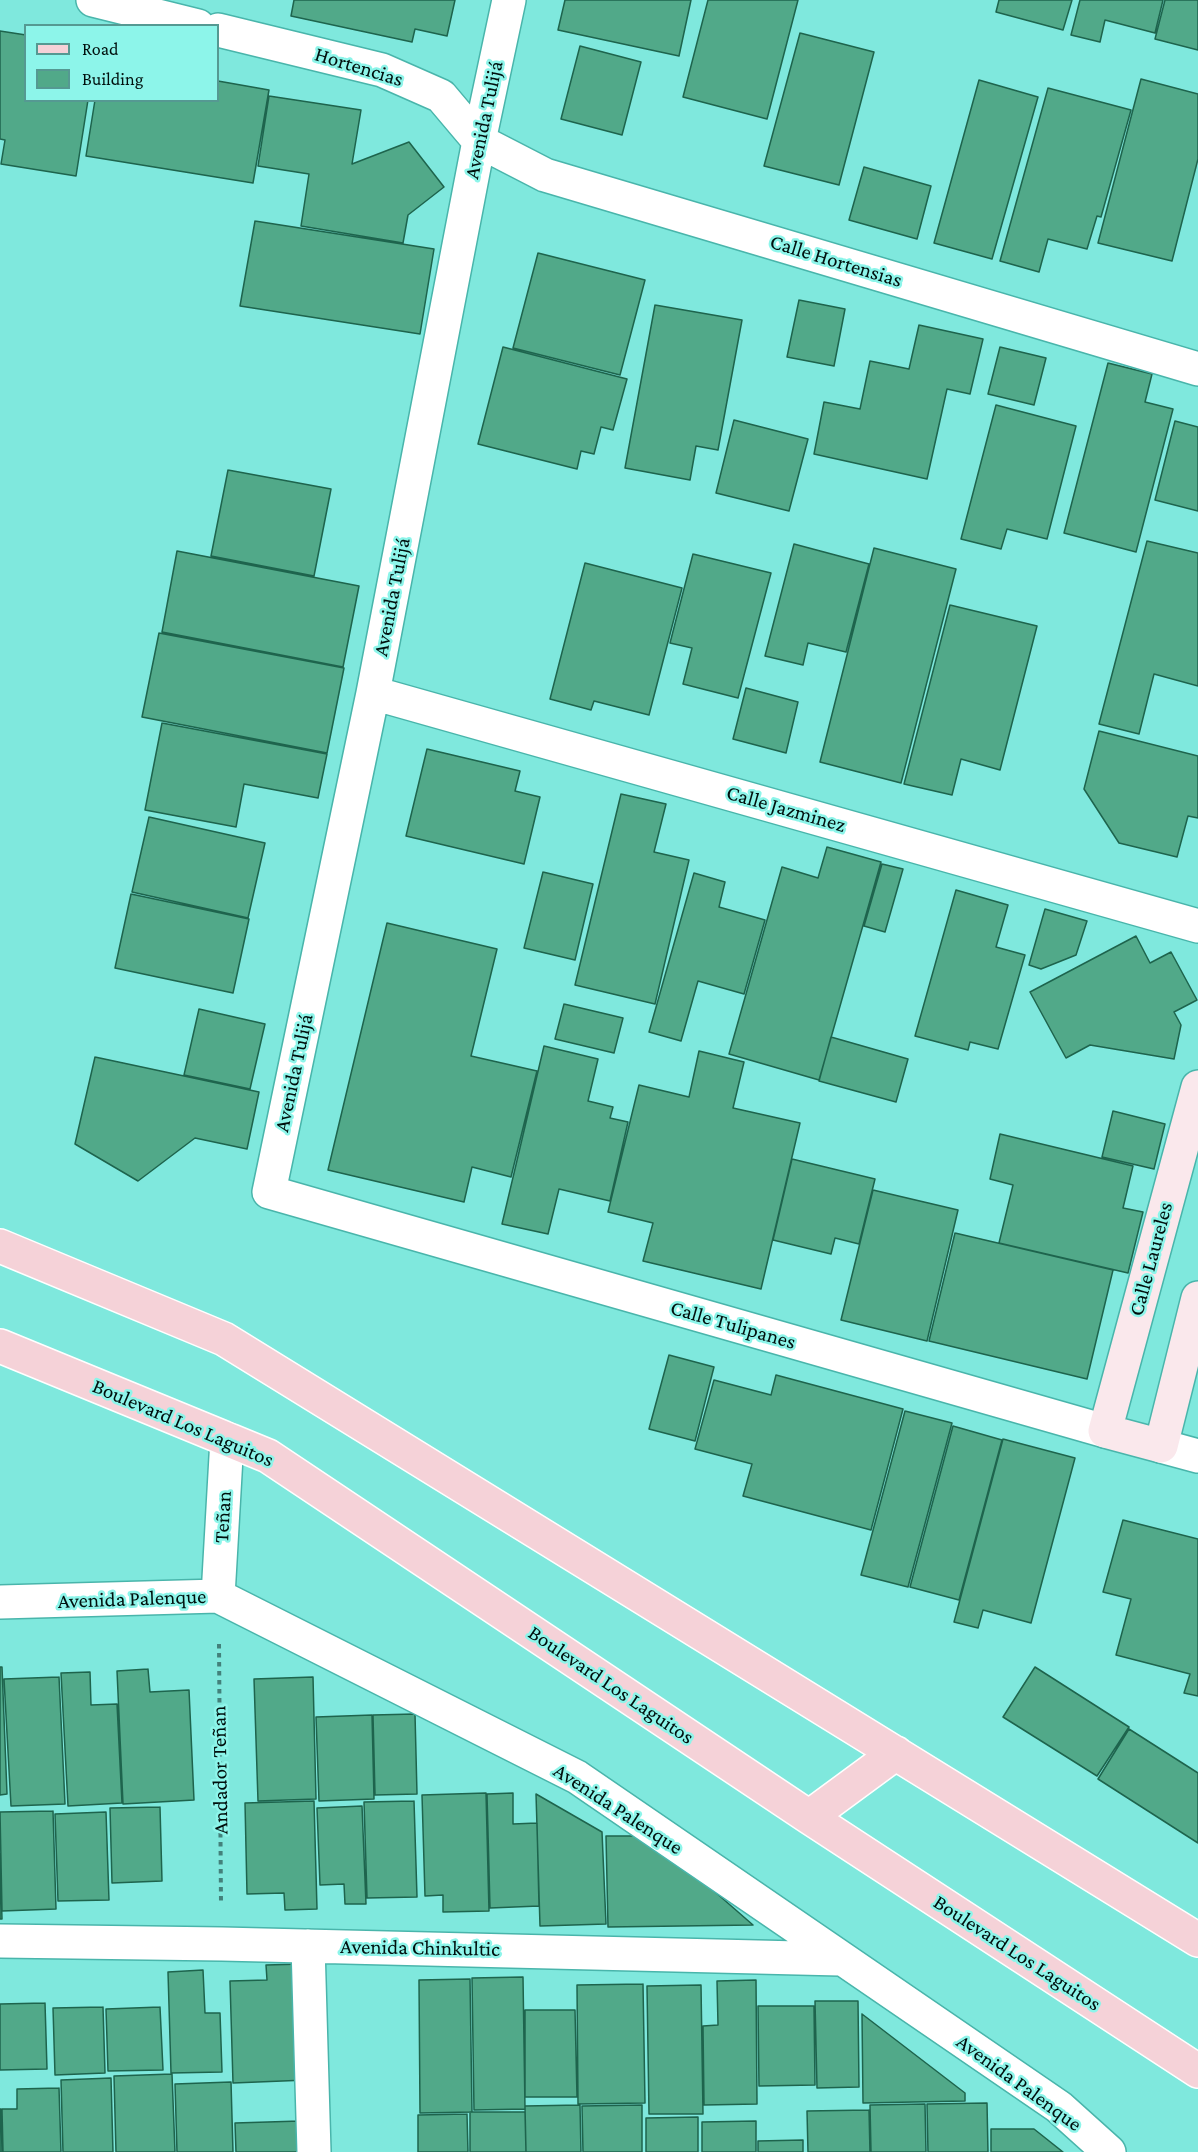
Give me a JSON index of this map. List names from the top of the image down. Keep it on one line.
{"streets":{"main road":["Boulevard Los Laguitos"],"street":["Hortencias","Avenida Tulijá","Calle Hortensias","Calle Jazminez","Calle Laureles","Calle Tulipanes","Teñan","Avenida Palenque","Avenida Chinkultic"],"path":["Andador Teñan"]},"crossings":[["Hortencias","Avenida Tulijá"],["Hortencias","Calle Hortensias"],["Avenida Tulijá","Calle Hortensias"],["Avenida Tulijá","Calle Jazminez"],["Avenida Tulijá","Calle Tulipanes"],["Calle Laureles","Calle Tulipanes"],["Boulevard Los Laguitos","Teñan"],["Teñan","Avenida Palenque"],["Teñan","Andador Teñan"],["Avenida Palenque","Andador Teñan"],["Avenida Palenque","Avenida Chinkultic"],["Andador Teñan","Avenida Chinkultic"]],"legend":["Road","Building"]}
